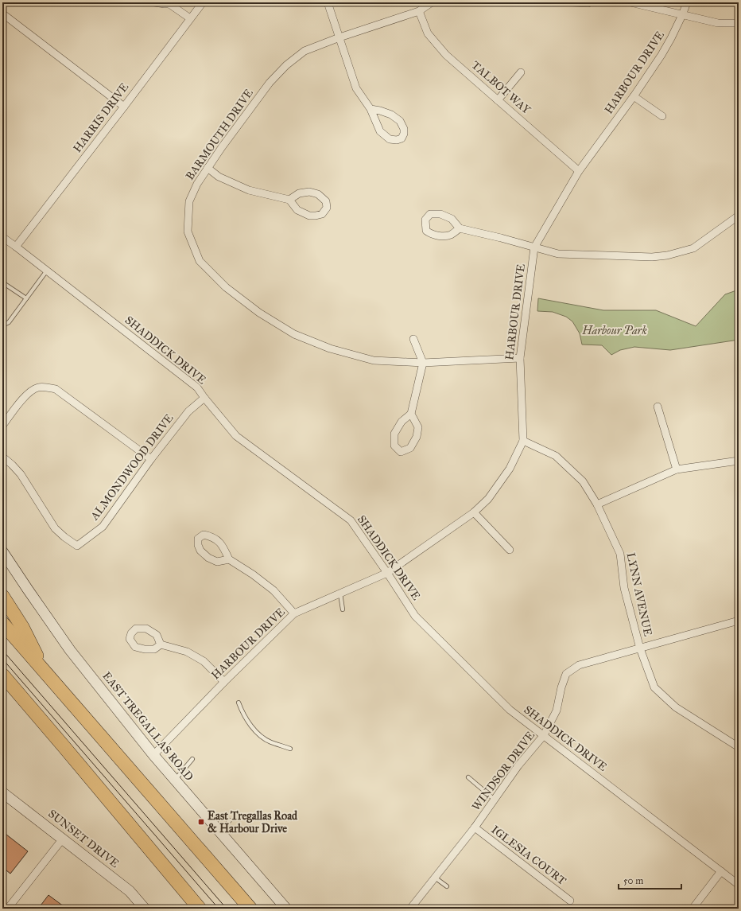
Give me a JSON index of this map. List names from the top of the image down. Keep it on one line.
{"streets":{"street":["HARBOUR DRIVE","TALBOT WAY","HARRIS DRIVE","BARMOUTH DRIVE","SHADDICK DRIVE","ALMONDWOOD DRIVE","LYNN AVENUE","EAST TREGALLAS ROAD","WINDSOR DRIVE","SUNSET DRIVE","IGLESIA COURT"]},"crossings":[["HARBOUR DRIVE","TALBOT WAY"],["HARBOUR DRIVE","BARMOUTH DRIVE"],["HARBOUR DRIVE","SHADDICK DRIVE"],["HARBOUR DRIVE","LYNN AVENUE"],["HARBOUR DRIVE","EAST TREGALLAS ROAD"],["TALBOT WAY","BARMOUTH DRIVE"],["HARRIS DRIVE","SHADDICK DRIVE"],["SHADDICK DRIVE","ALMONDWOOD DRIVE"],["SHADDICK DRIVE","WINDSOR DRIVE"],["LYNN AVENUE","WINDSOR DRIVE"],["WINDSOR DRIVE","IGLESIA COURT"]],"parks":["Harbour Park"],"places":{"transit":["East Tregallas Road & Harbour Drive"]},"scale_bar":"50 m"}
